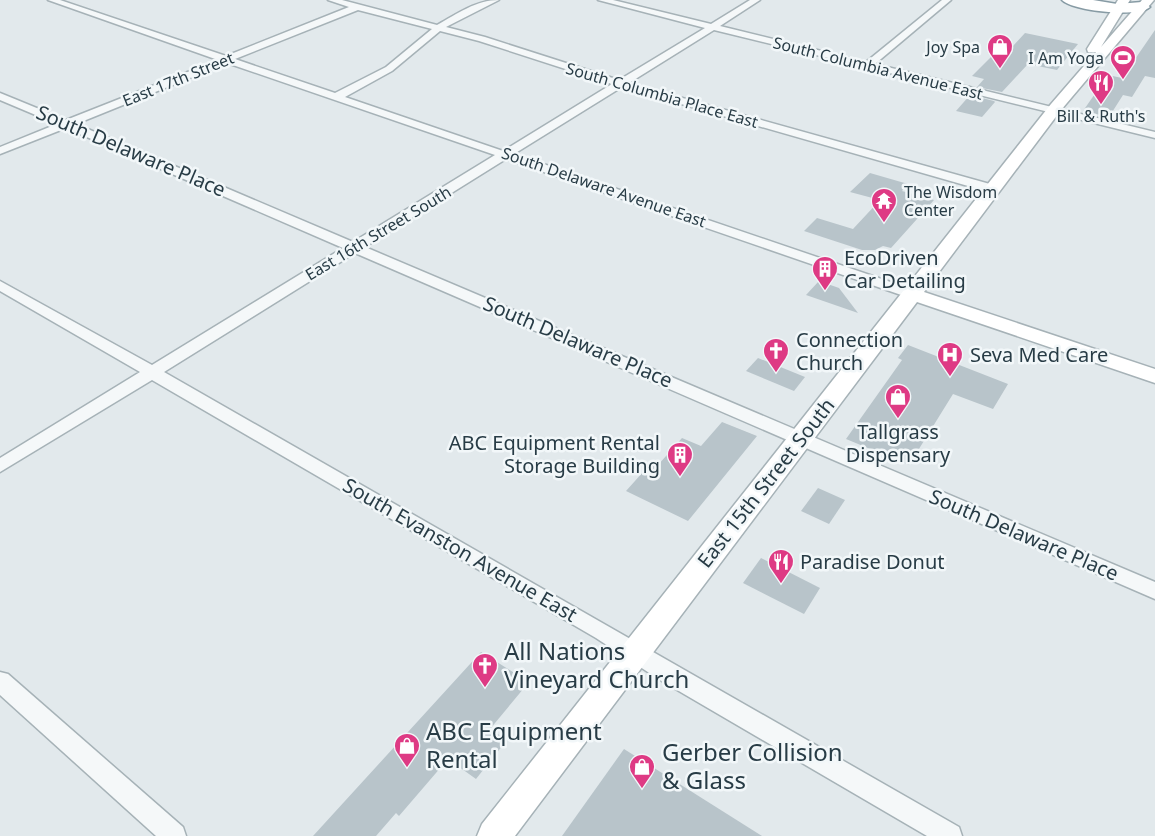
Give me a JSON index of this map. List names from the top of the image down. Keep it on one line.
{"streets":{"main road":["South Delaware Avenue East","East 15th Street South"],"street":["South Columbia Avenue East","East 17th Street","South Columbia Place East","South Delaware Place","East 16th Street South","South Evanston Avenue East"]},"crossings":[["South Columbia Avenue East","East 16th Street South"],["South Columbia Avenue East","East 15th Street South"],["East 17th Street","South Columbia Place East"],["East 17th Street","South Delaware Place"],["East 17th Street","South Delaware Avenue East"],["South Columbia Place East","East 16th Street South"],["South Columbia Place East","East 15th Street South"],["South Delaware Place","East 16th Street South"],["South Delaware Place","East 15th Street South"],["South Delaware Avenue East","East 16th Street South"],["South Delaware Avenue East","East 15th Street South"],["East 16th Street South","South Evanston Avenue East"],["East 15th Street South","South Evanston Avenue East"]],"places":{"shop":["Joy Spa","Tallgrass Dispensary","ABC Equipment Rental","Gerber Collision & Glass"],"sports":["I Am Yoga"],"restaurant":["Bill & Ruth's","Paradise Donut"],"temple":["The Wisdom Center"],"building":["EcoDriven Car Detailing","ABC Equipment Rental Storage Building"],"church":["Connection Church","All Nations Vineyard Church"],"hospital":["Seva Med Care"]}}
